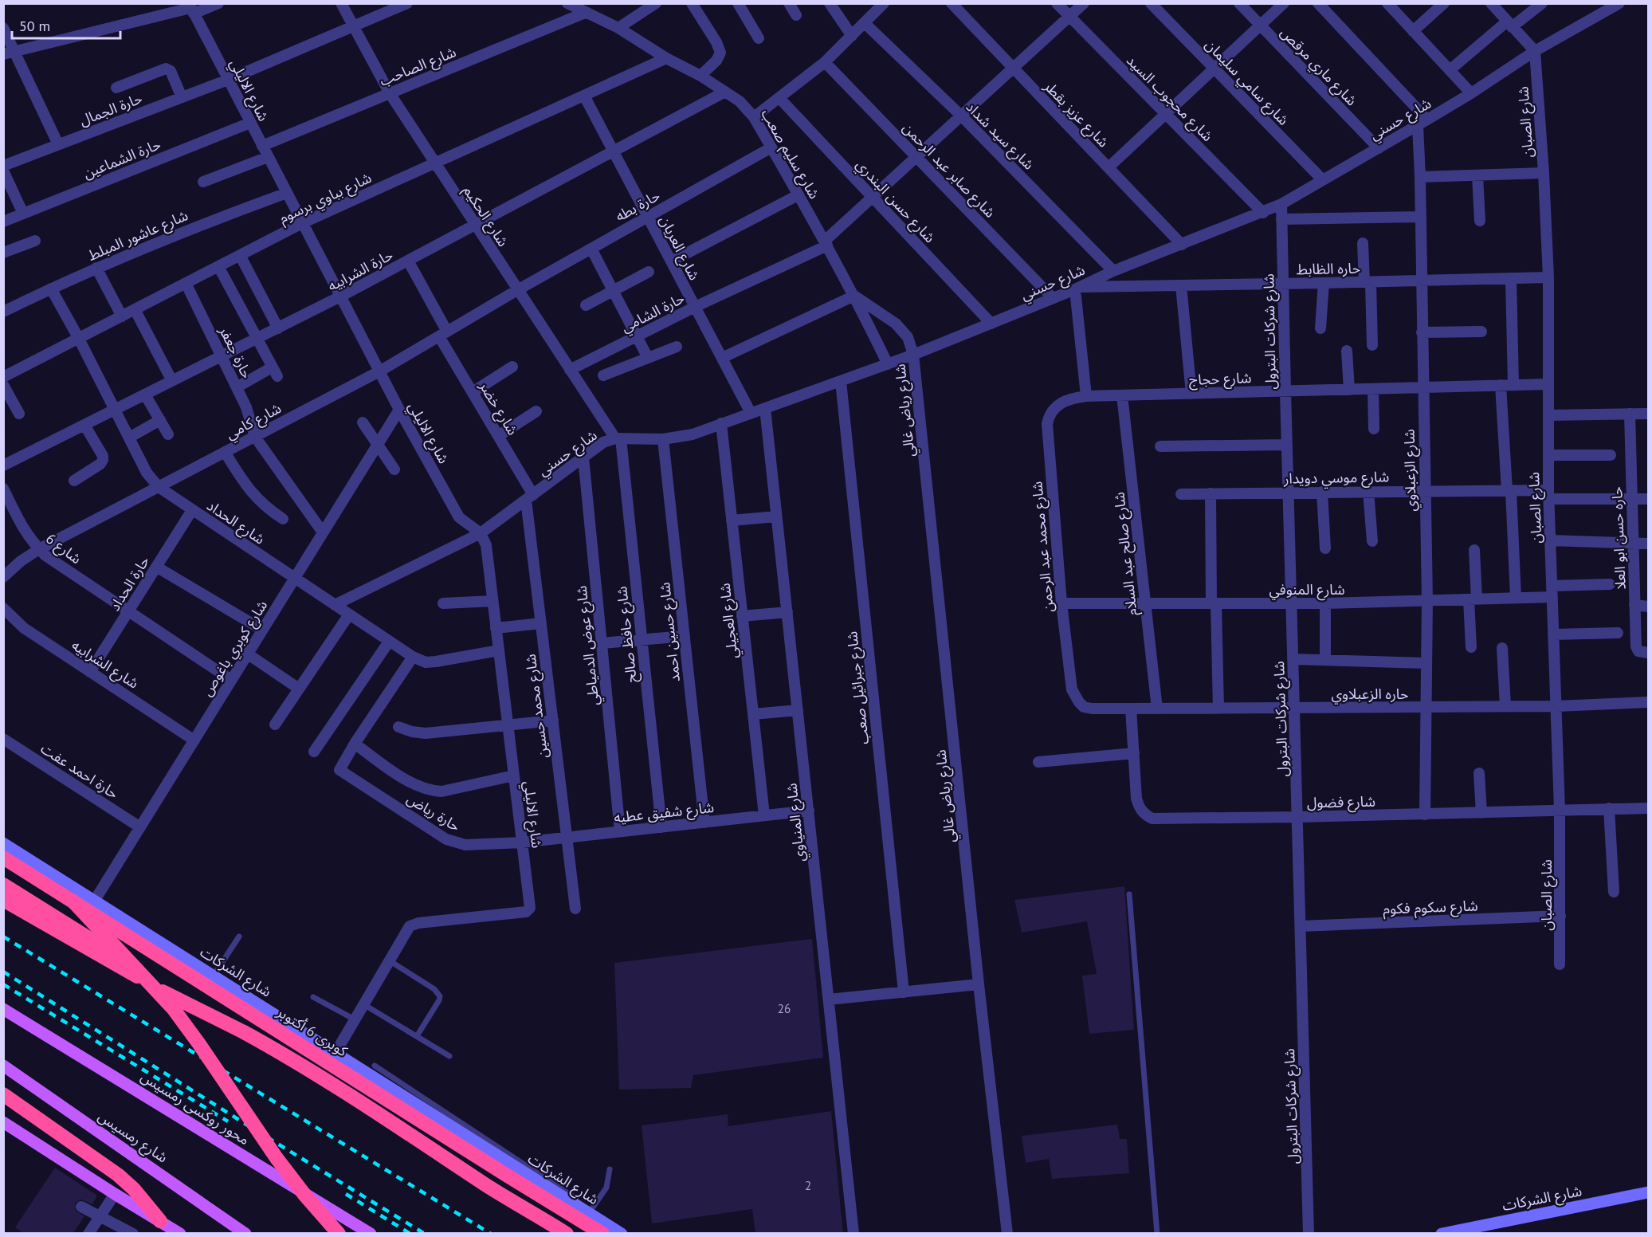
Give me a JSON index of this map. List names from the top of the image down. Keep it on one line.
{"streets":{"highway":["كوبرى 6 أكتوبر"],"main road":["شارع الشركات","محور روكسى رمسيس","شارع رمسيس"],"street":["شارع الصاحب","شارع ماري مرقص","شارع سامي سليمان","شارع الاليلي","شارع محجوب السيد","حارة الجمال","شارع عزيز بقطر","شارع حسني","شارع الصبان","شارع سيد شداد","شارع سليم صعب","حارة الشماعين","شارع صابر عبد الرحمن","شارع بباوي برسوم","شارع حسن البندري","حارة بطه","شارع الحكيم","شارع عاشور المبلط","شارع العريان","حاره الظابط","حارة الشرابيه","حارة الشامي","شارع شركات البترول","حارة جعفر","شارع حجاج","شارع خضر","شارع رياض غالي","شارع كامي","شارع الزعبلاوي","شارع موسي دويدار","شارع الحداد","حاره حسن ابو العلا","شارع محمد عبد الرحمن","شارع 6","شارع صالح عبد السلام","حارة الحداد","شارع المنوفي","شارع العجيلي","شارع حسين احمد","شارع حافظ صالح","شارع عوض الدمياطي","شارع كوبري باغوص","شارع الشرابيه","شارع جبرائيل صعب","حاره الزعبلاوي","شارع محمد حسين","حارة احمد عفت","شارع فضول","حارة رياض","شارع شفيق عطيه","شارع المنياوي","شارع سكوم فكوم"]},"crossings":[["شارع الصاحب","شارع الاليلي"],["شارع الصاحب","شارع سليم صعب"],["شارع الصاحب","شارع الحكيم"],["شارع ماري مرقص","شارع حسني"],["شارع سامي سليمان","شارع حسني"],["شارع الاليلي","حارة الجمال"],["شارع الاليلي","شارع حسني"],["شارع الاليلي","حارة الشماعين"],["شارع الاليلي","شارع بباوي برسوم"],["شارع الاليلي","شارع عاشور المبلط"],["شارع الاليلي","حارة الشرابيه"],["شارع الاليلي","شارع كامي"],["شارع الاليلي","شارع الحداد"],["شارع الاليلي","شارع كوبري باغوص"],["شارع الاليلي","حارة رياض"],["شارع الاليلي","شارع شفيق عطيه"],["شارع محجوب السيد","شارع حسني"],["شارع محجوب السيد","حارة الشامي"],["حارة الجمال","شارع الحكيم"],["شارع عزيز بقطر","شارع حسني"],["شارع عزيز بقطر","حارة الشامي"],["شارع حسني","شارع الصبان"],["شارع حسني","شارع سيد شداد"],["شارع حسني","شارع سليم صعب"],["شارع حسني","شارع صابر عبد الرحمن"],["شارع حسني","شارع حسن البندري"],["شارع حسني","شارع الحكيم"],["شارع حسني","شارع العريان"],["شارع حسني","حاره الظابط"],["شارع حسني","شارع شركات البترول"],["شارع حسني","شارع خضر"],["شارع حسني","شارع رياض غالي"],["شارع حسني","شارع الزعبلاوي"],["شارع حسني","شارع الحداد"],["شارع حسني","شارع العجيلي"],["شارع حسني","شارع حسين احمد"],["شارع حسني","شارع حافظ صالح"],["شارع حسني","شارع عوض الدمياطي"],["شارع حسني","شارع جبرائيل صعب"],["شارع حسني","شارع محمد حسين"],["شارع حسني","شارع المنياوي"],["شارع الصبان","حاره الظابط"],["شارع الصبان","شارع حجاج"],["شارع الصبان","شارع موسي دويدار"],["شارع الصبان","شارع المنوفي"],["شارع الصبان","حاره الزعبلاوي"],["شارع الصبان","شارع فضول"],["شارع الصبان","شارع سكوم فكوم"],["شارع سيد شداد","حارة الشامي"],["شارع سليم صعب","شارع بباوي برسوم"],["شارع سليم صعب","حارة بطه"],["شارع سليم صعب","حارة الشرابيه"],["شارع سليم صعب","حارة الشامي"],["شارع سليم صعب","شارع رياض غالي"],["شارع صابر عبد الرحمن","حارة الشامي"],["شارع بباوي برسوم","شارع الحكيم"],["شارع بباوي برسوم","شارع العريان"],["شارع بباوي برسوم","حارة جعفر"],["شارع بباوي برسوم","شارع الحداد"],["شارع حسن البندري","حارة الشامي"],["حارة بطه","شارع الحكيم"],["حارة بطه","شارع العريان"],["حارة بطه","شارع كامي"],["شارع الحكيم","حارة الشرابيه"],["شارع الحكيم","حارة الشامي"],["شارع الحكيم","شارع كامي"],["شارع الحكيم","شارع حافظ صالح"],["شارع عاشور المبلط","شارع الحداد"],["شارع العريان","حارة الشرابيه"],["شارع العريان","حارة الشامي"],["حاره الظابط","شارع شركات البترول"],["حاره الظابط","شارع الزعبلاوي"],["حارة الشرابيه","حارة جعفر"],["حارة الشرابيه","شارع خضر"],["حارة الشرابيه","شارع الحداد"],["شارع شركات البترول","شارع حجاج"],["شارع شركات البترول","شارع موسي دويدار"],["شارع شركات البترول","شارع المنوفي"],["شارع شركات البترول","حاره الزعبلاوي"],["شارع شركات البترول","شارع فضول"],["شارع شركات البترول","شارع سكوم فكوم"],["حارة جعفر","شارع كامي"],["حارة جعفر","شارع كوبري باغوص"],["شارع حجاج","شارع الزعبلاوي"],["شارع حجاج","شارع محمد عبد الرحمن"],["شارع حجاج","شارع صالح عبد السلام"],["شارع خضر","شارع كامي"],["شارع خضر","شارع محمد حسين"],["شارع كامي","شارع الحداد"],["شارع كامي","شارع 6"],["شارع الزعبلاوي","شارع موسي دويدار"],["شارع الزعبلاوي","شارع المنوفي"],["شارع الزعبلاوي","حاره الزعبلاوي"],["شارع الزعبلاوي","شارع فضول"],["شارع موسي دويدار","حاره حسن ابو العلا"],["شارع الحداد","حارة الحداد"],["شارع الحداد","شارع كوبري باغوص"],["شارع محمد عبد الرحمن","شارع المنوفي"],["شارع محمد عبد الرحمن","حاره الزعبلاوي"],["شارع 6","حارة الحداد"],["شارع 6","شارع كوبري باغوص"],["شارع صالح عبد السلام","شارع المنوفي"],["شارع صالح عبد السلام","حاره الزعبلاوي"],["حارة الحداد","شارع الشرابيه"],["شارع العجيلي","شارع شفيق عطيه"],["شارع حسين احمد","شارع شفيق عطيه"],["شارع حافظ صالح","شارع شفيق عطيه"],["شارع عوض الدمياطي","شارع شفيق عطيه"],["شارع كوبري باغوص","شارع الشرابيه"],["شارع كوبري باغوص","حارة احمد عفت"],["شارع كوبري باغوص","شارع الشركات"],["حاره الزعبلاوي","شارع فضول"],["شارع محمد حسين","شارع شفيق عطيه"],["حارة رياض","شارع شفيق عطيه"],["شارع شفيق عطيه","شارع المنياوي"]],"house_numbers":["26","2"],"scale_bar":"50 m"}
